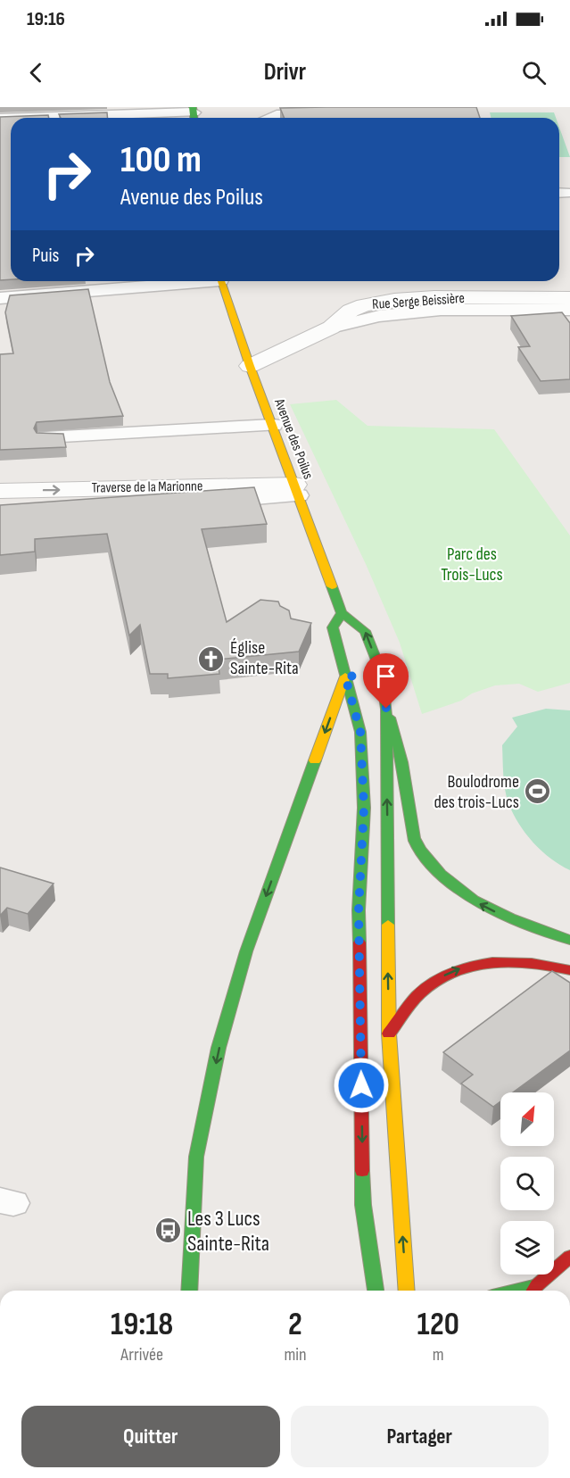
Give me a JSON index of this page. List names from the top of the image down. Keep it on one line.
{"streets":{"main road":["Avenue des Poilus"],"street":["Rue Serge Beissière","Traverse de la Marionne"]},"crossings":[["Rue Serge Beissière","Avenue des Poilus"],["Avenue des Poilus","Traverse de la Marionne"]],"one_way":["Traverse de la Marionne"],"parks":["Parc des Trois-Lucs"],"places":{"church":["Église Sainte-Rita"],"sports":["Boulodrome des trois-Lucs"],"bus stop":["Les 3 Lucs Sainte-Rita"]},"north":"top right","page":{"status":"19:16","header":"Drivr","turn":["100 m","Avenue des Poilus"],"then":"Puis","eta":["19:18","Arrivée","2","min","120","m"],"buttons":["Quitter","Partager"]}}
